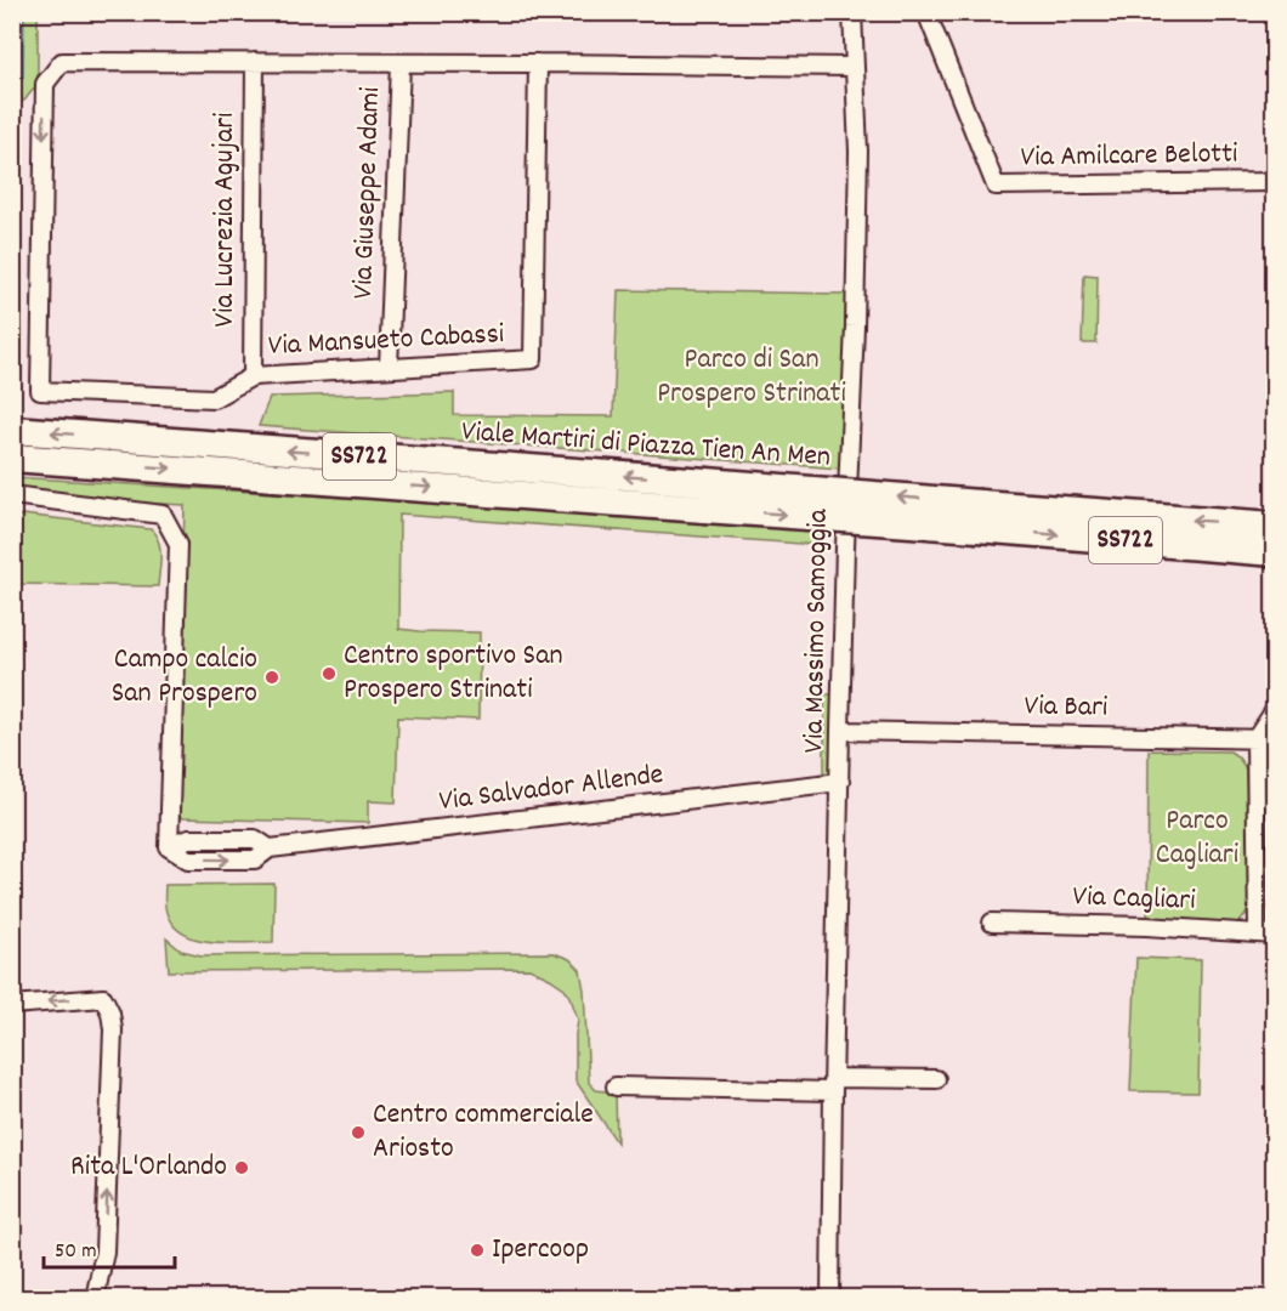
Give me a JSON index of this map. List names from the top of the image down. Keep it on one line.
{"streets":{"highway":["Viale Martiri di Piazza Tien An Men","SS722"],"street":["Via Amilcare Belotti","Via Giuseppe Adami","Via Lucrezia Agujari","Via Mansueto Cabassi","Via Massimo Samoggia","Via Bari","Via Salvador Allende","Via Cagliari"]},"crossings":[["Via Giuseppe Adami","Via Mansueto Cabassi"],["Via Lucrezia Agujari","Via Mansueto Cabassi"],["Via Massimo Samoggia","Via Bari"],["Via Massimo Samoggia","Via Salvador Allende"]],"parks":["Parco di San Prospero Strinati","Parco Cagliari"],"places":["Centro sportivo San Prospero Strinati","Campo calcio San Prospero","Centro commerciale Ariosto","Rita L'Orlando","Ipercoop"],"scale_bar":"50 m"}
